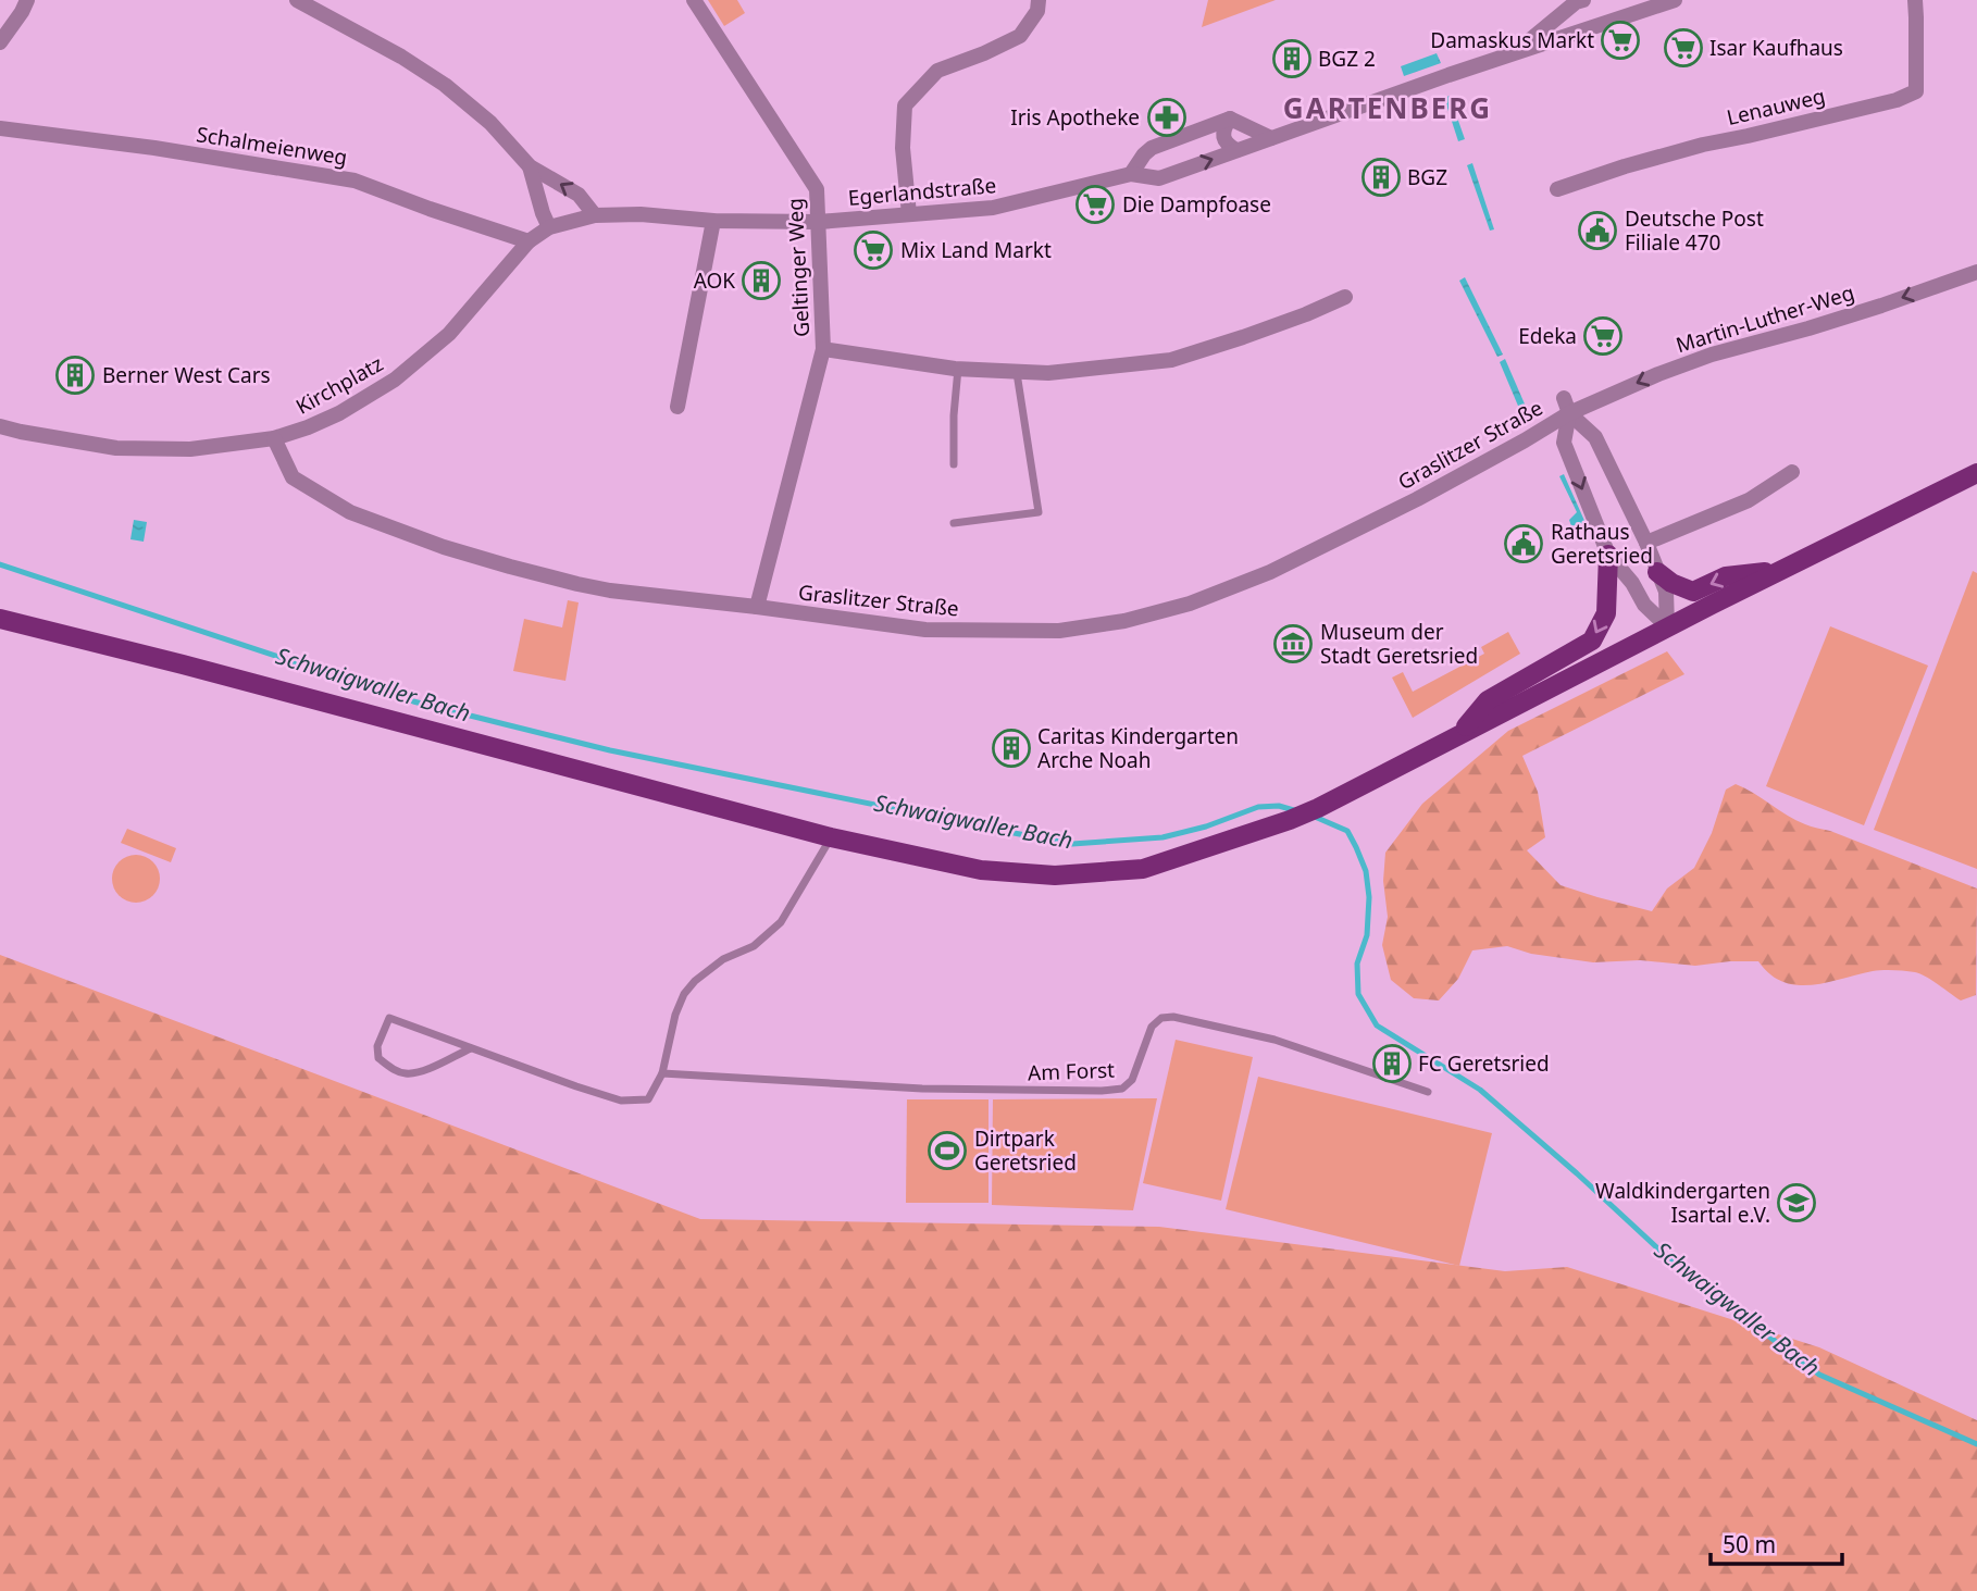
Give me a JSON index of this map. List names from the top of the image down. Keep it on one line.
{"streets":{"street":["Lenauweg","Schalmeienweg","Egerlandstraße","Geltinger Weg","Martin-Luther-Weg","Kirchplatz","Graslitzer Straße"],"lane":["Am Forst"]},"crossings":[["Schalmeienweg","Kirchplatz"],["Egerlandstraße","Geltinger Weg"],["Egerlandstraße","Kirchplatz"],["Geltinger Weg","Graslitzer Straße"],["Martin-Luther-Weg","Graslitzer Straße"],["Kirchplatz","Graslitzer Straße"]],"one_way":["Martin-Luther-Weg"],"districts":["GARTENBERG"],"water":["Schwaigwaller Bach"],"places":{"supermarket":["Damaskus Markt","Isar Kaufhaus","Die Dampfoase","Mix Land Markt","Edeka"],"building":["BGZ 2","BGZ","AOK","Berner West Cars","Caritas Kindergarten Arche Noah","FC Geretsried"],"pharmacy":["Iris Apotheke"],"public building":["Deutsche Post Filiale 470","Rathaus Geretsried"],"museum":["Museum der Stadt Geretsried"],"sports":["Dirtpark Geretsried"],"school or university":["Waldkindergarten Isartal e.V."]},"scale_bar":"50 m"}
